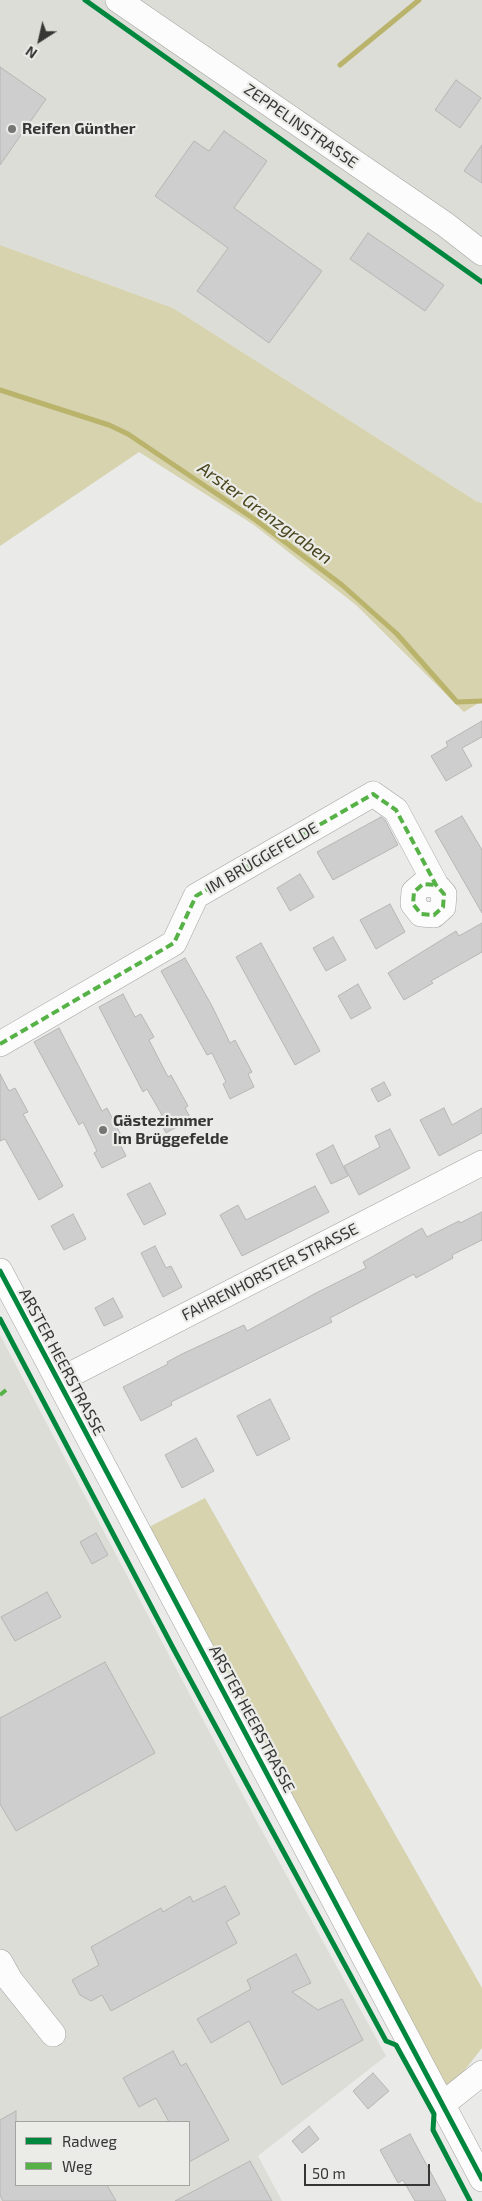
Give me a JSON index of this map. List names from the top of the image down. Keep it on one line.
{"streets":{"street":["ZEPPELINSTRASSE","IM BRÜGGEFELDE","FAHRENHORSTER STRASSE","ARSTER HEERSTRASSE"]},"crossings":[["FAHRENHORSTER STRASSE","ARSTER HEERSTRASSE"]],"water":["Arster Grenzgraben"],"places":["Reifen Günther","Gästezimmer Im Brüggefelde"],"legend":["Radweg","Weg"],"scale_bar":"50 m","north":"bottom left"}
